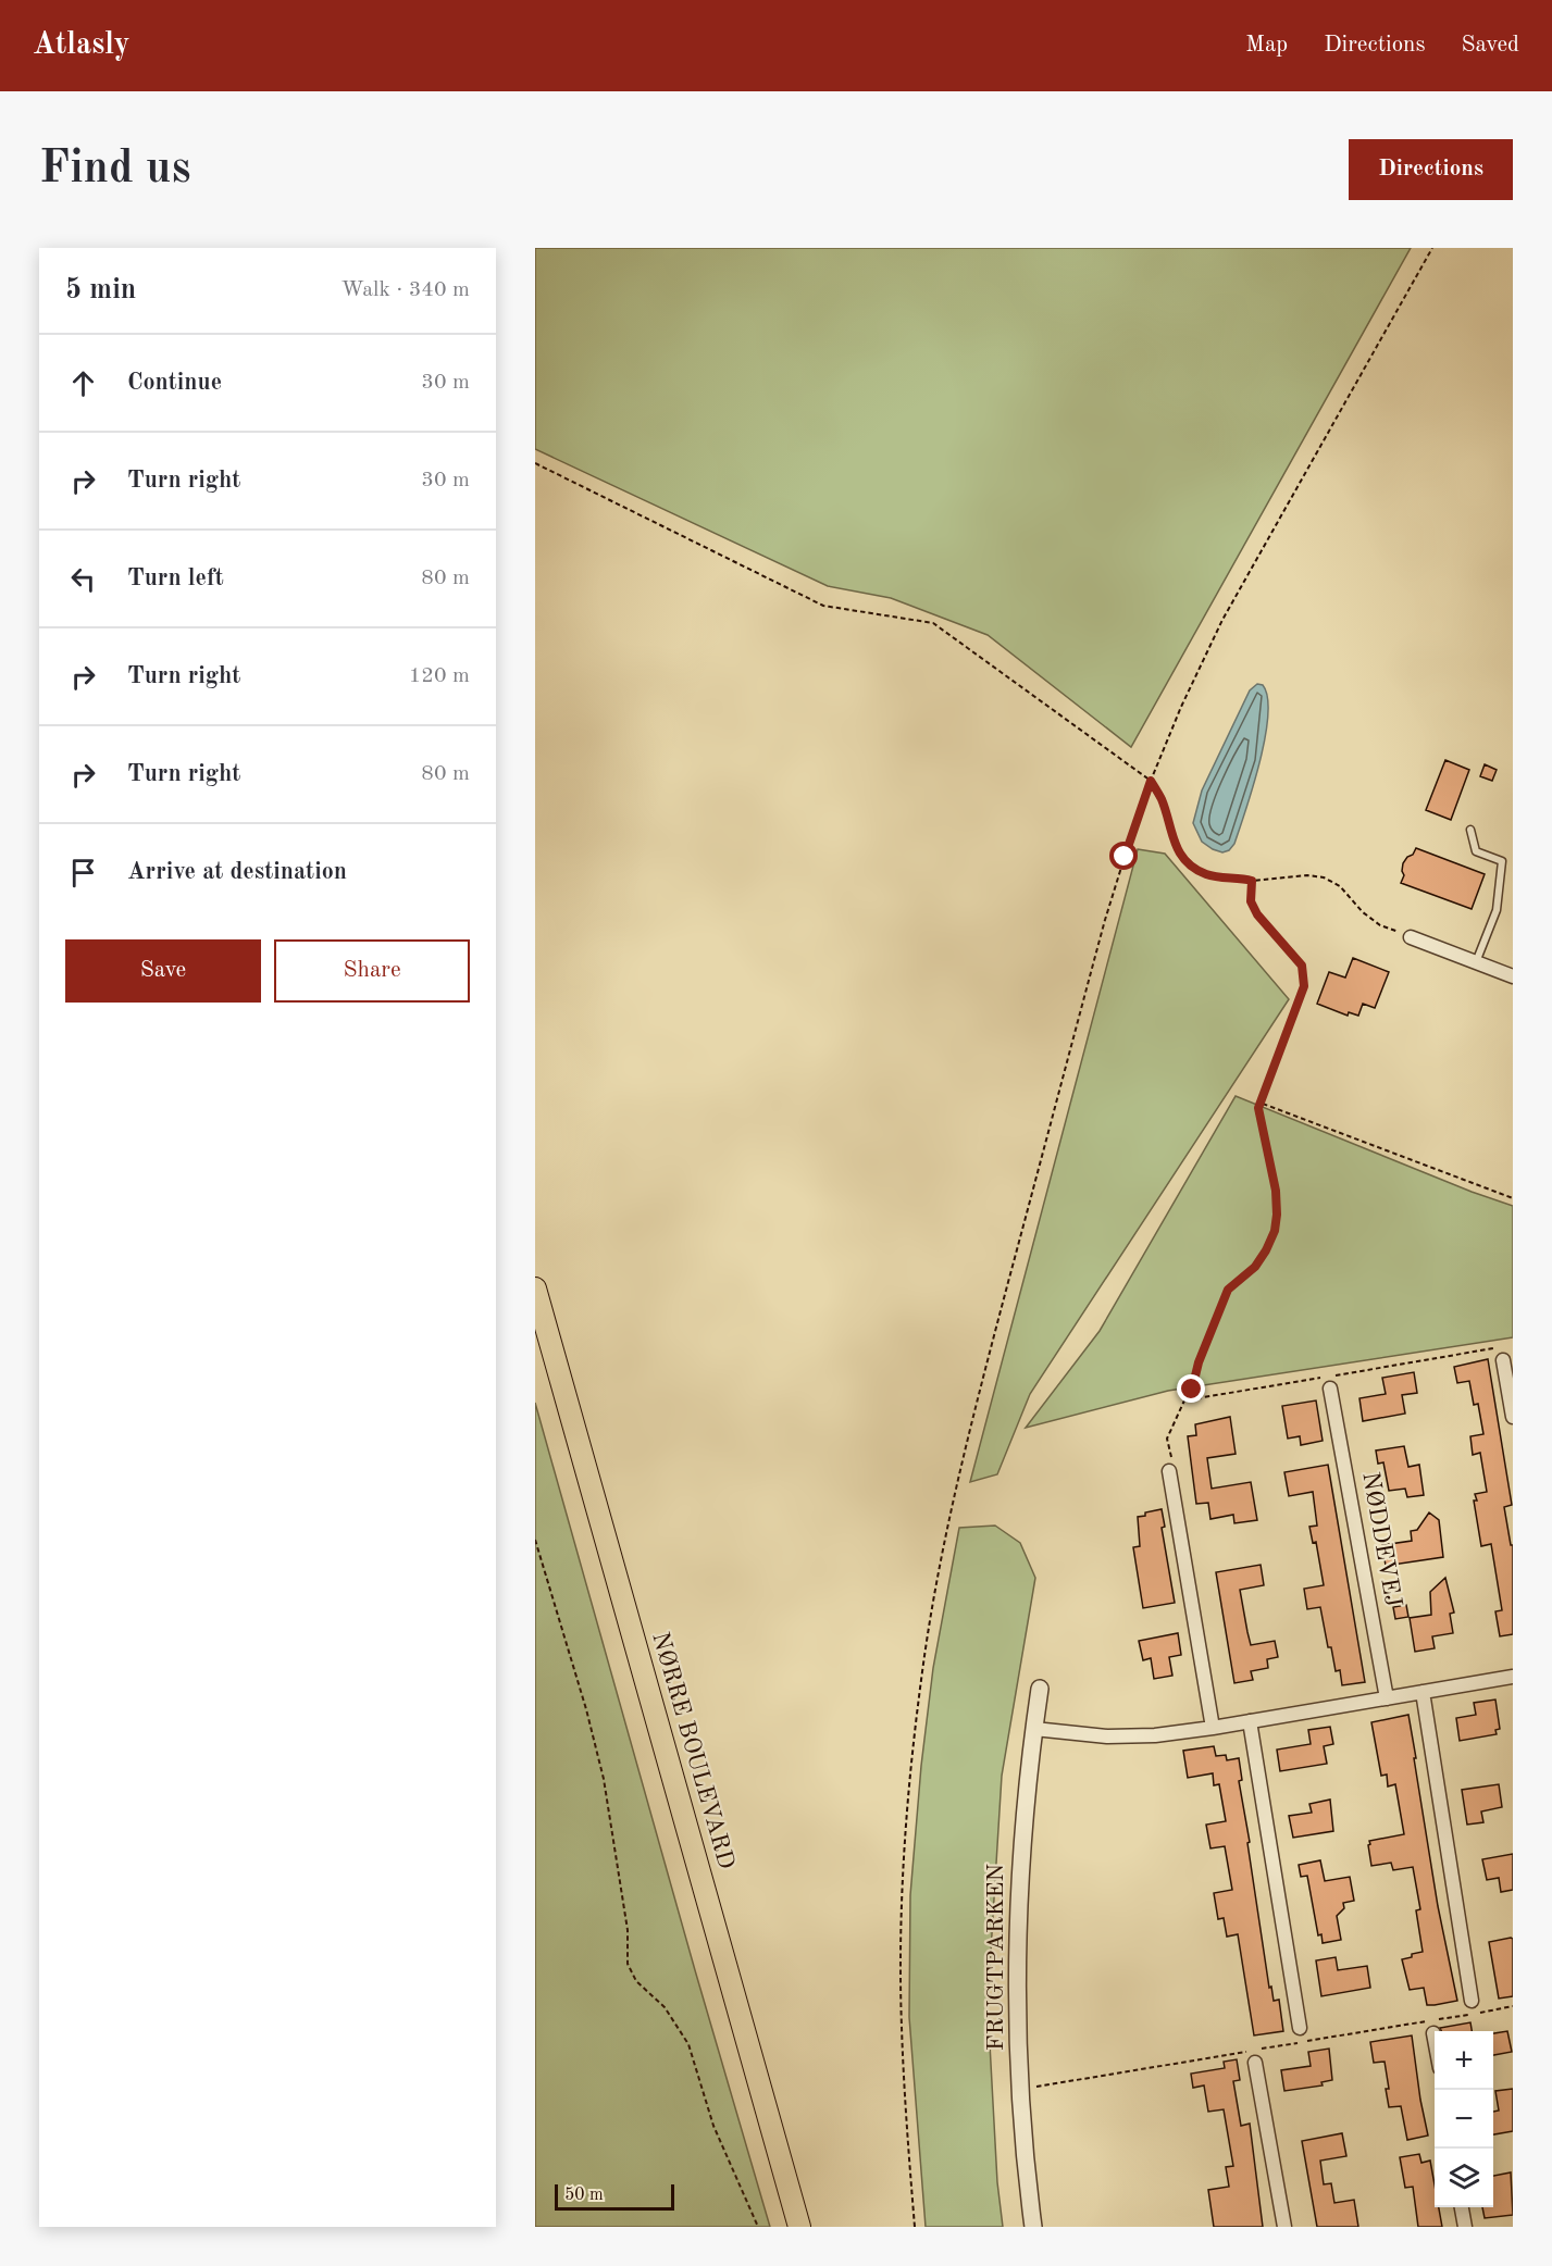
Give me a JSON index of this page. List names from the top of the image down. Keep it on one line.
{"streets":{"highway":["NØRRE BOULEVARD"],"street":["NØDDEVEJ","FRUGTPARKEN"]},"scale_bar":"50 m","page":{"header":"Atlasly","nav":["Map","Directions","Saved"],"buttons":["Directions",["Save","Share"]],"title":"Find us","heading":["5 min","Walk · 340 m"],"list":[["Continue","30 m"],["Turn right","30 m"],["Turn left","80 m"],["Turn right","120 m"],["Turn right","80 m"],"Arrive at destination"],"map_buttons":["+","−"],"scale":"50 m"}}
